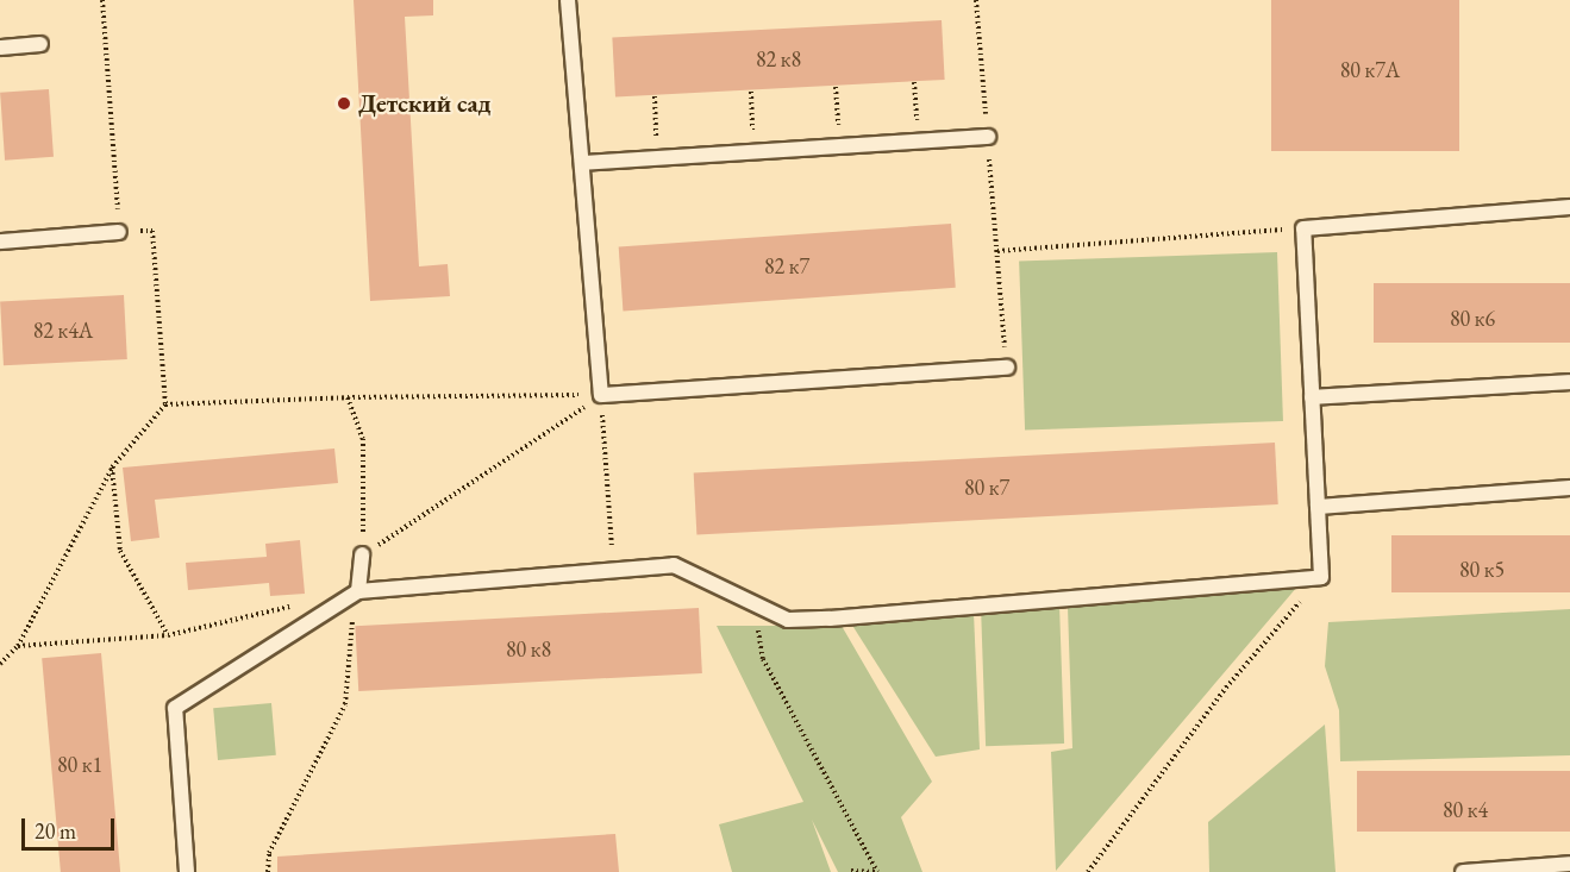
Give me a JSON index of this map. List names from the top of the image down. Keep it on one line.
{"places":["Детский сад"],"house_numbers":["82 к8","80 к7А","82 к7","80 к6","82 к4А","80 к7","80 к5","80 к8","80 к1","80 к4"],"scale_bar":"20 m"}
